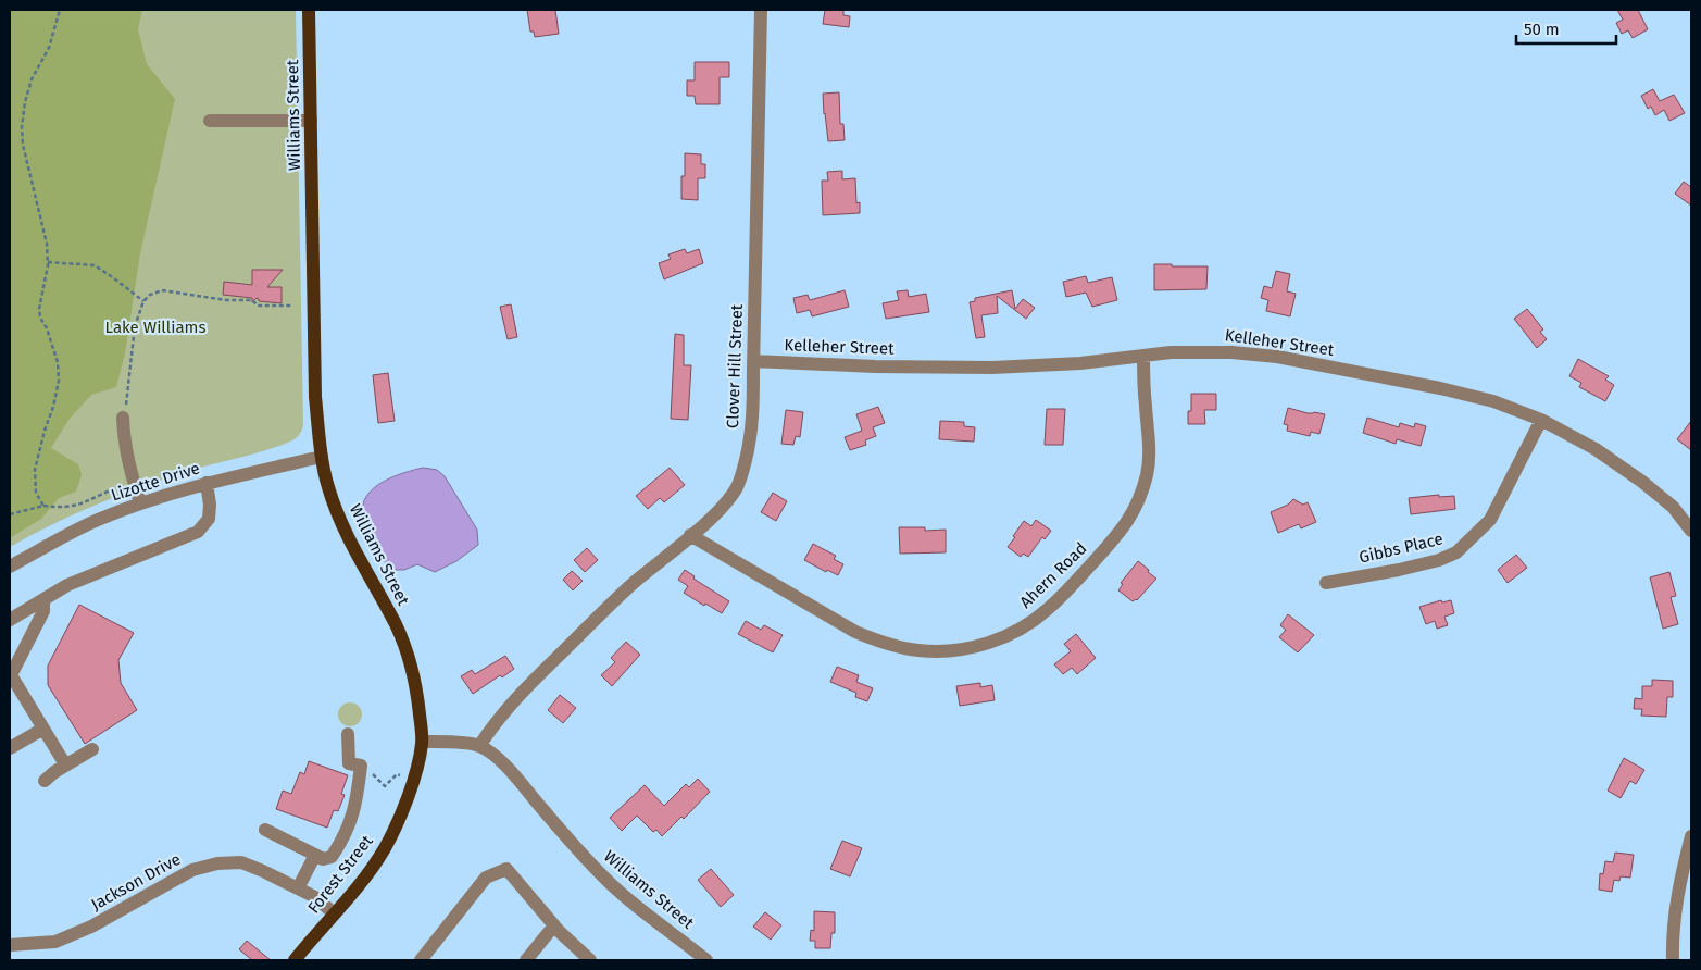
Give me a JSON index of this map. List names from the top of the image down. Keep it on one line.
{"streets":{"main road":["Williams Street","Forest Street"],"street":["Kelleher Street","Clover Hill Street","Lizotte Drive","Gibbs Place","Ahern Road","Jackson Drive"]},"crossings":[["Williams Street","Clover Hill Street"],["Williams Street","Lizotte Drive"],["Williams Street","Forest Street"],["Kelleher Street","Clover Hill Street"],["Kelleher Street","Gibbs Place"],["Kelleher Street","Ahern Road"],["Clover Hill Street","Ahern Road"],["Forest Street","Jackson Drive"]],"parks":["Lake Williams"],"scale_bar":"50 m"}
